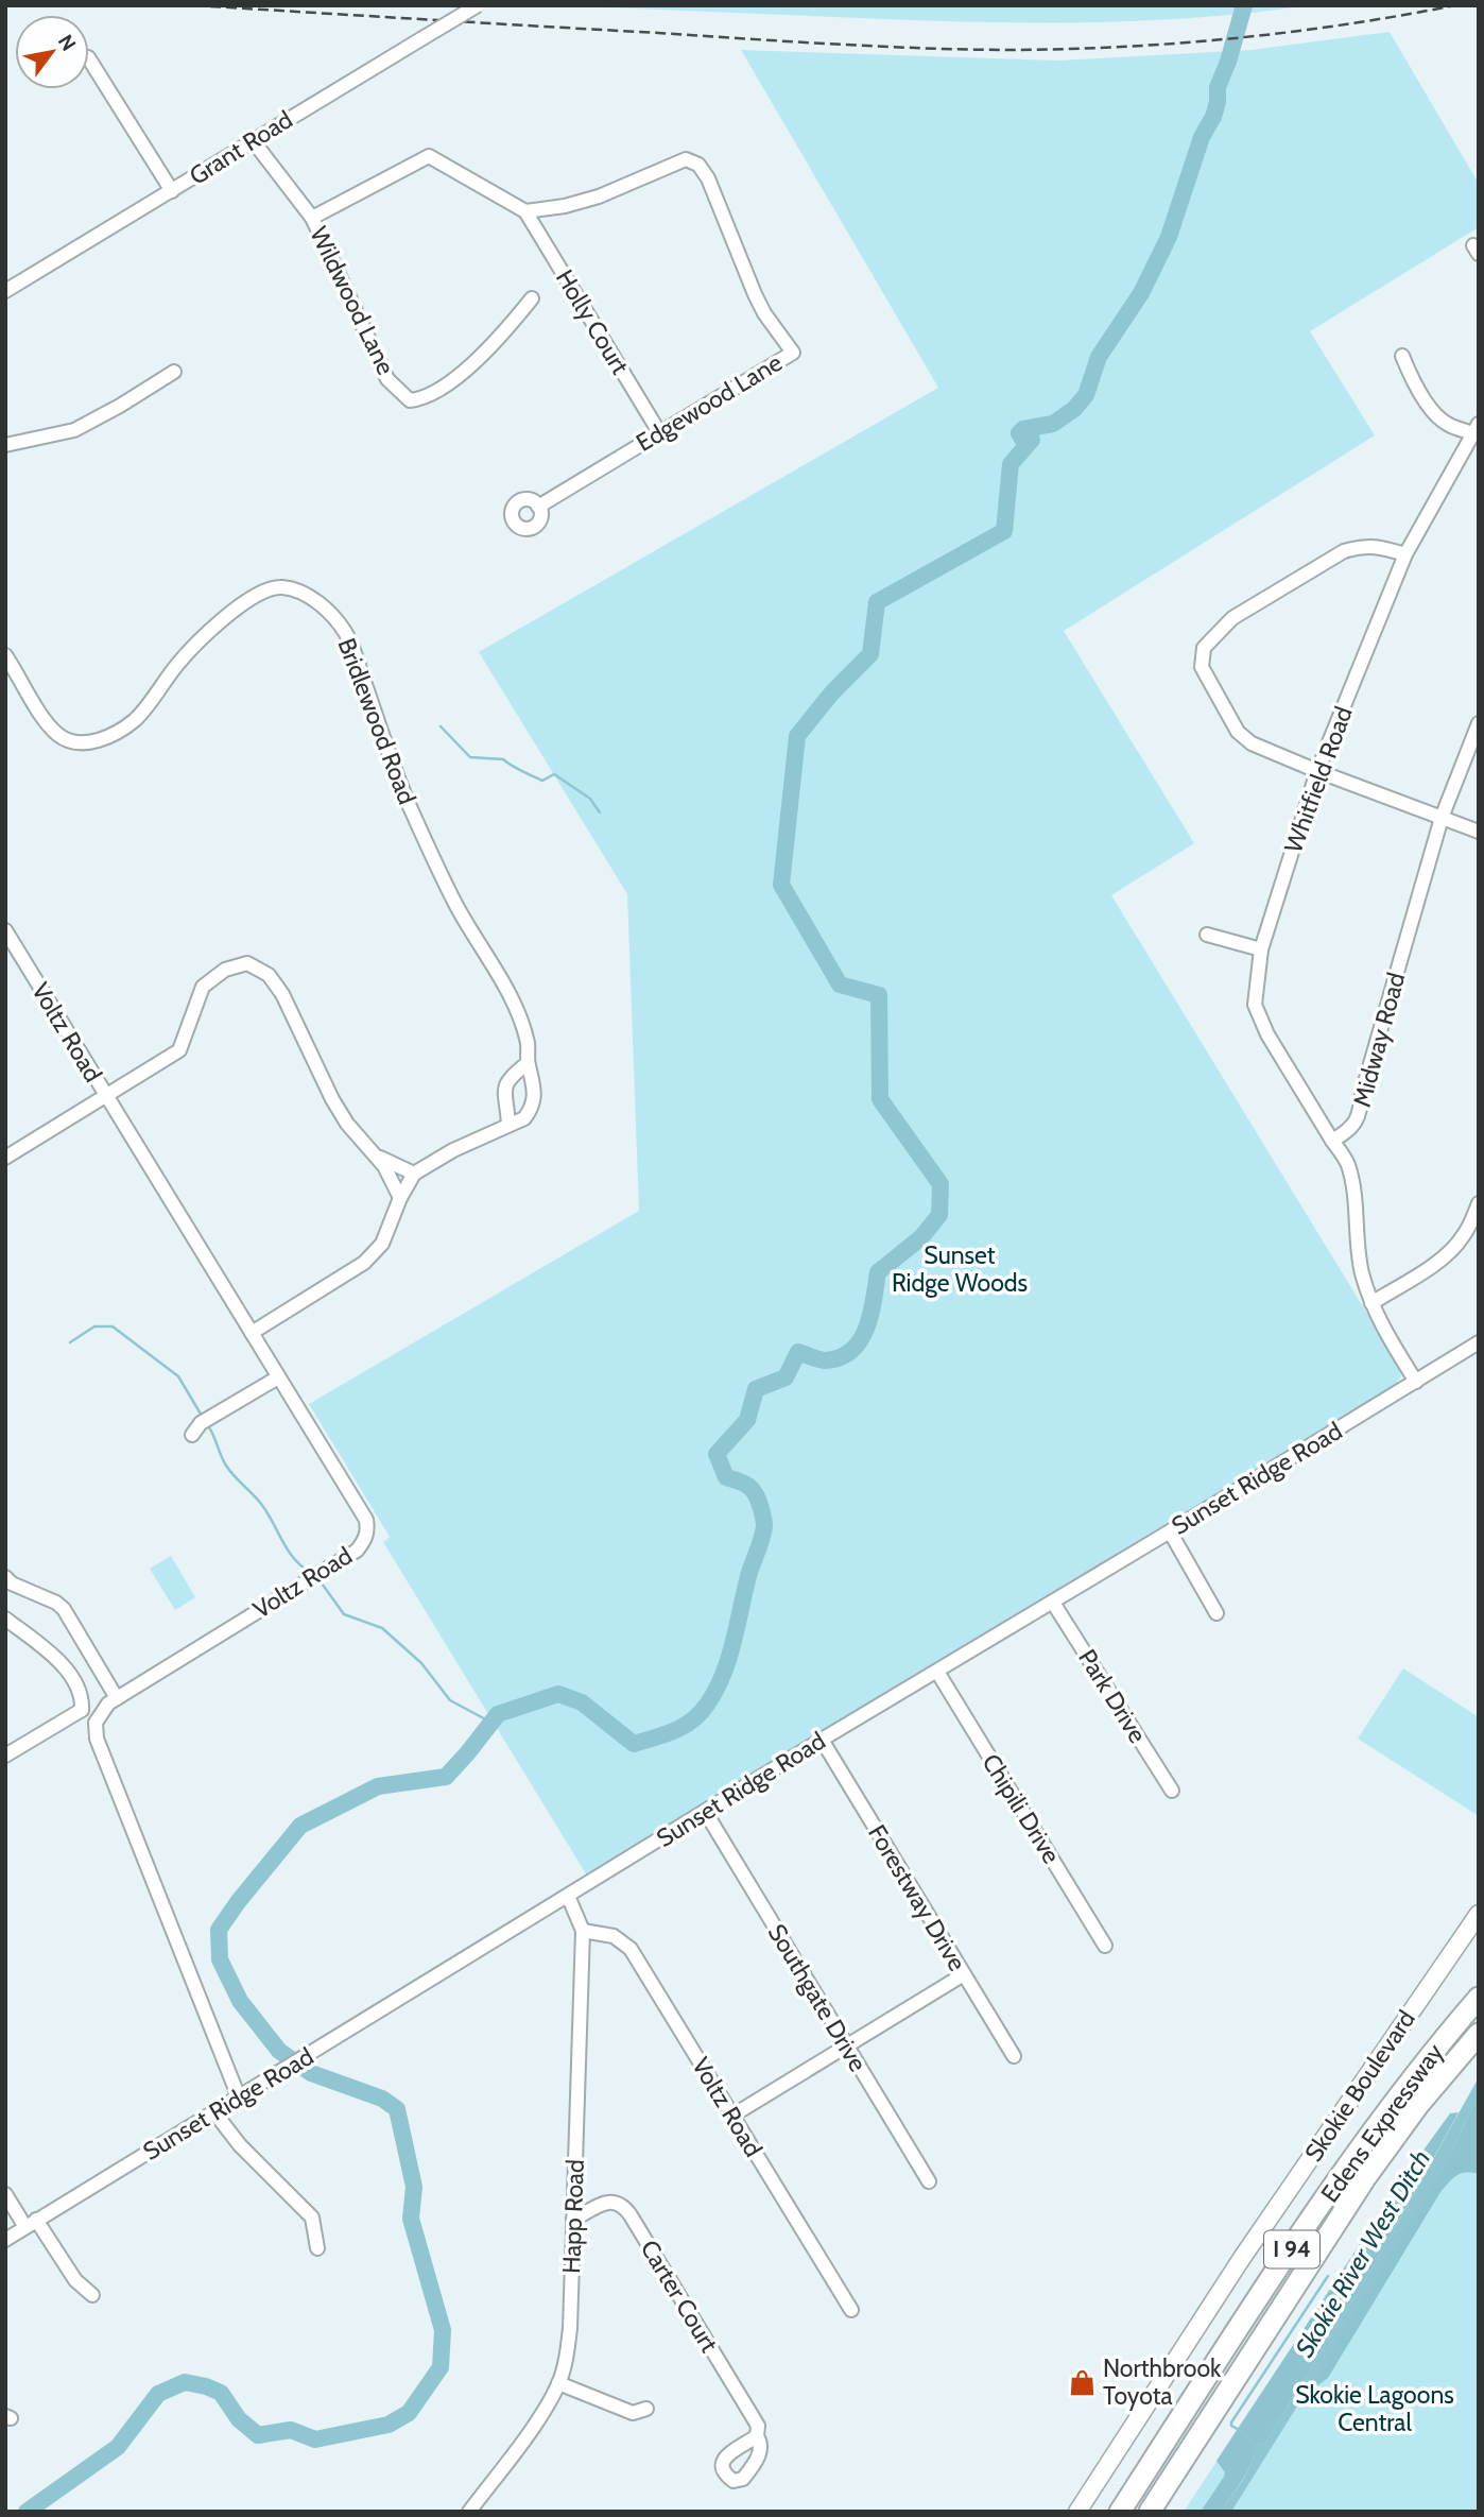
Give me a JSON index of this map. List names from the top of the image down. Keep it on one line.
{"streets":{"highway":["Edens Expressway","I 94"],"main road":["Skokie Boulevard"],"street":["Grant Road","Wildwood Lane","Holly Court","Edgewood Lane","Bridlewood Road","Whitfield Road","Voltz Road","Midway Road","Sunset Ridge Road","Park Drive","Chipili Drive","Forestway Drive","Southgate Drive","Happ Road","Carter Court"]},"crossings":[["Grant Road","Wildwood Lane"],["Holly Court","Edgewood Lane"],["Bridlewood Road","Voltz Road"],["Whitfield Road","Midway Road"],["Voltz Road","Happ Road"],["Sunset Ridge Road","Park Drive"],["Sunset Ridge Road","Chipili Drive"],["Sunset Ridge Road","Forestway Drive"],["Sunset Ridge Road","Southgate Drive"],["Sunset Ridge Road","Happ Road"],["Happ Road","Carter Court"]],"water":["Skokie River West Ditch"],"parks":["Sunset Ridge Woods","Skokie Lagoons Central"],"places":{"shop":["Northbrook Toyota"]},"north":"top right"}
